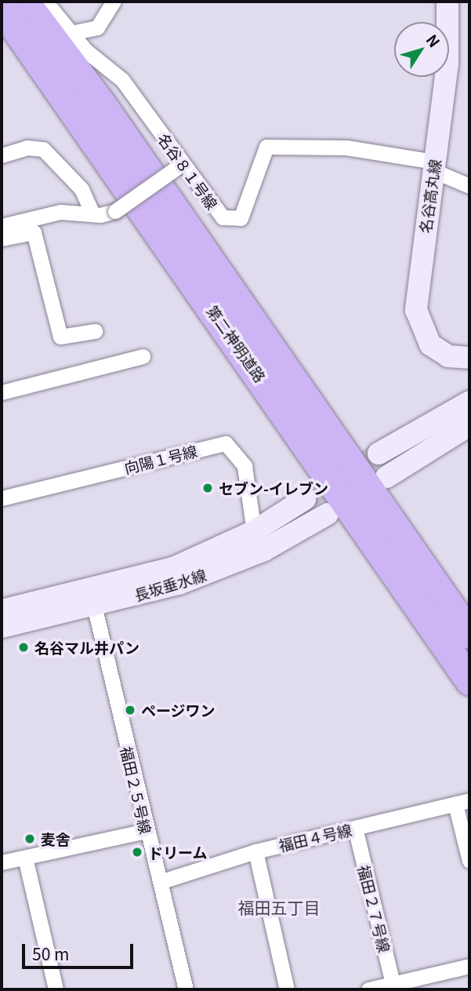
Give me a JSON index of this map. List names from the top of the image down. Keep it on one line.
{"streets":{"highway":["第二神明道路"],"main road":["名谷高丸線","長坂垂水線"],"street":["名谷８１号線","向陽１号線","福田２５号線","福田４号線","福田２７号線"]},"crossings":[["名谷８１号線","名谷高丸線"],["向陽１号線","長坂垂水線"],["長坂垂水線","福田２５号線"],["福田２５号線","福田４号線"],["福田４号線","福田２７号線"]],"districts":["福田五丁目"],"places":["セブン-イレブン","名谷マル井パン","ページワン","麦舎","ドリーム"],"scale_bar":"50 m","north":"top right"}
